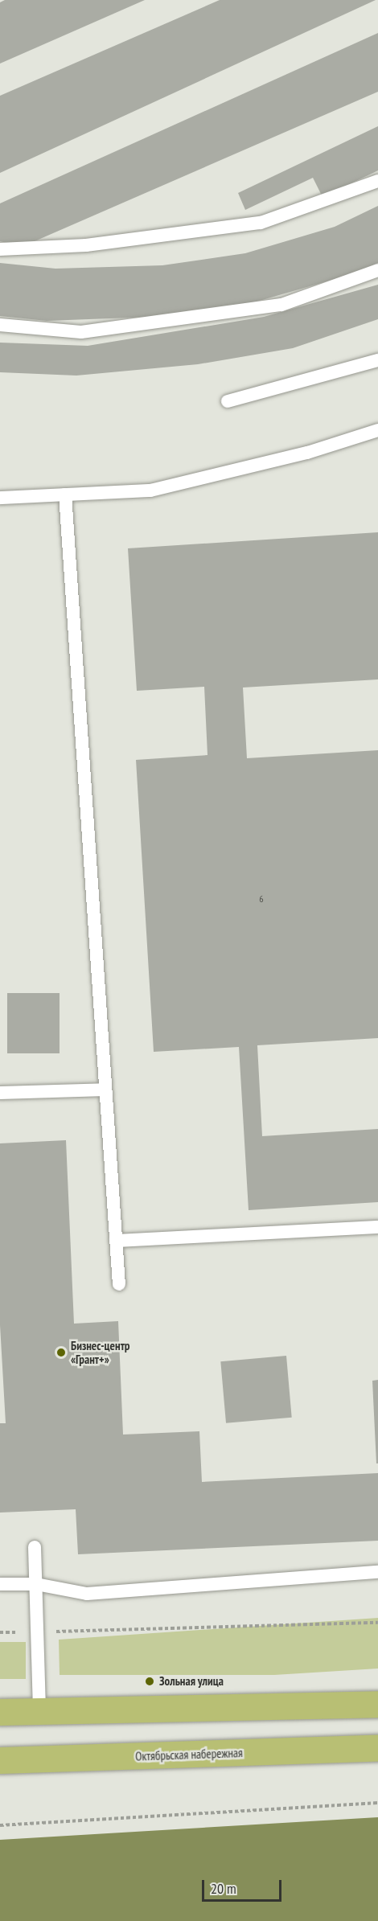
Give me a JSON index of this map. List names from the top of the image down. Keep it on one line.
{"streets":{"main road":["Октябрьская набережная"]},"places":["Бизнес-центр «Грант+»","Зольная улица"],"house_numbers":["6"],"scale_bar":"20 m"}
